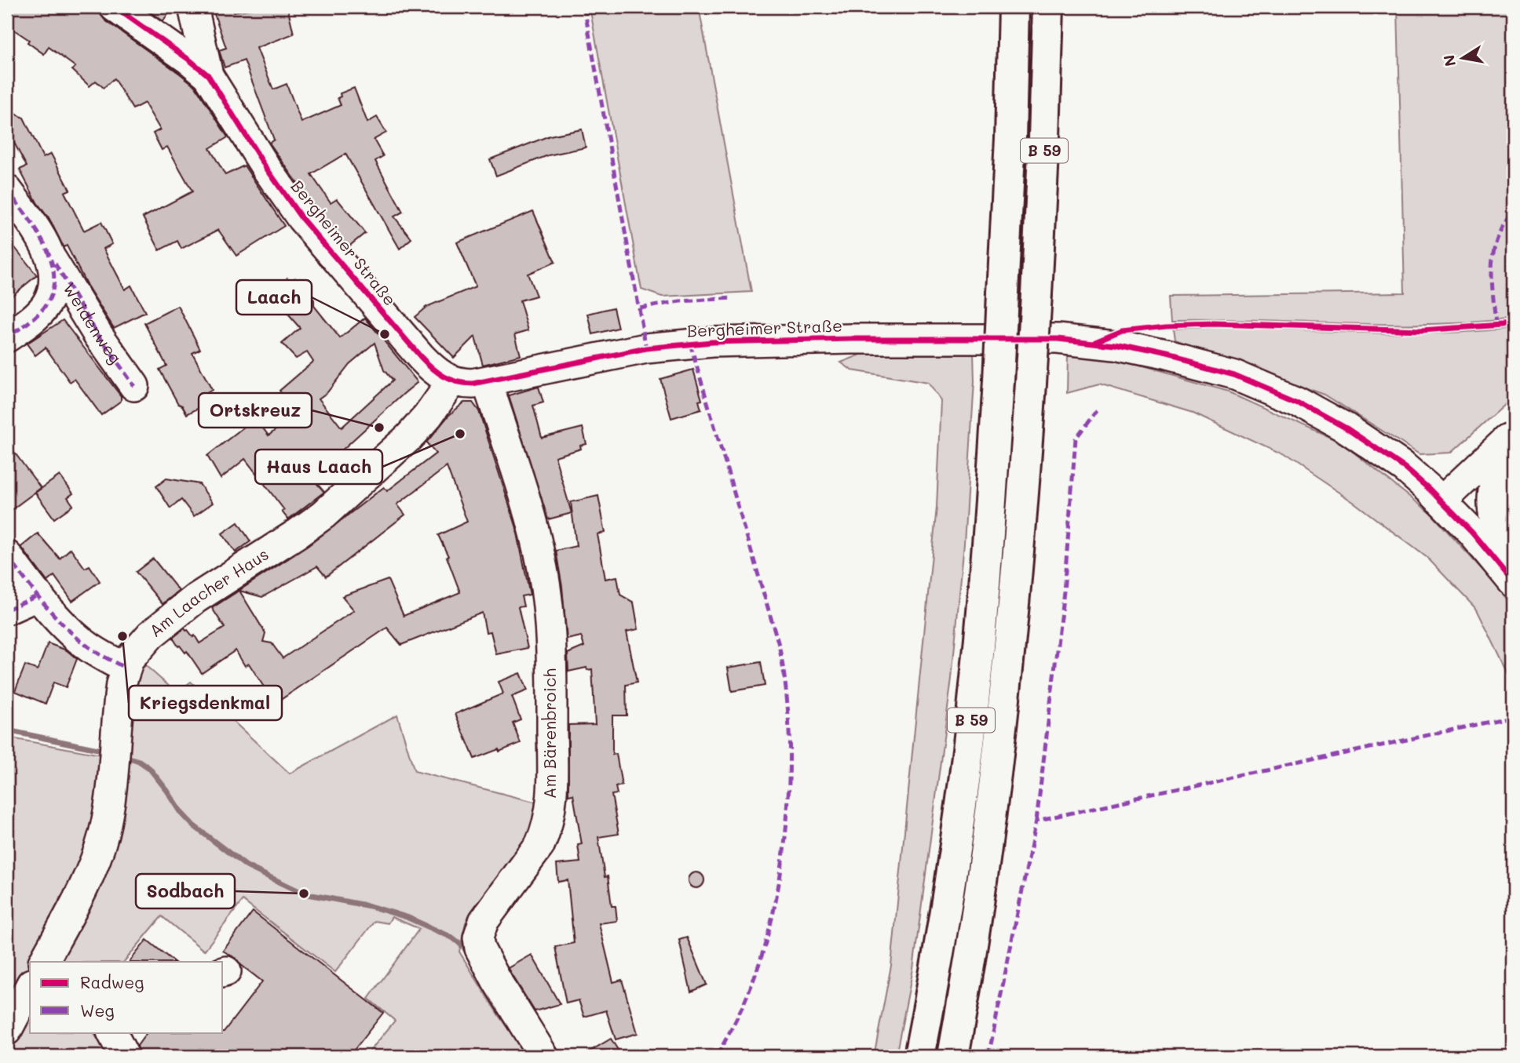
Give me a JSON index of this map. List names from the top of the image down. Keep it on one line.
{"streets":{"highway":["B 59"],"street":["Bergheimer Straße","Weidenweg","Am Laacher Haus","Am Bärenbroich"]},"crossings":[["Bergheimer Straße","Am Laacher Haus"],["Bergheimer Straße","Am Bärenbroich"]],"places":["Laach","Ortskreuz","Haus Laach","Kriegsdenkmal","Sodbach"],"legend":["Radweg","Weg"],"north":"left"}
